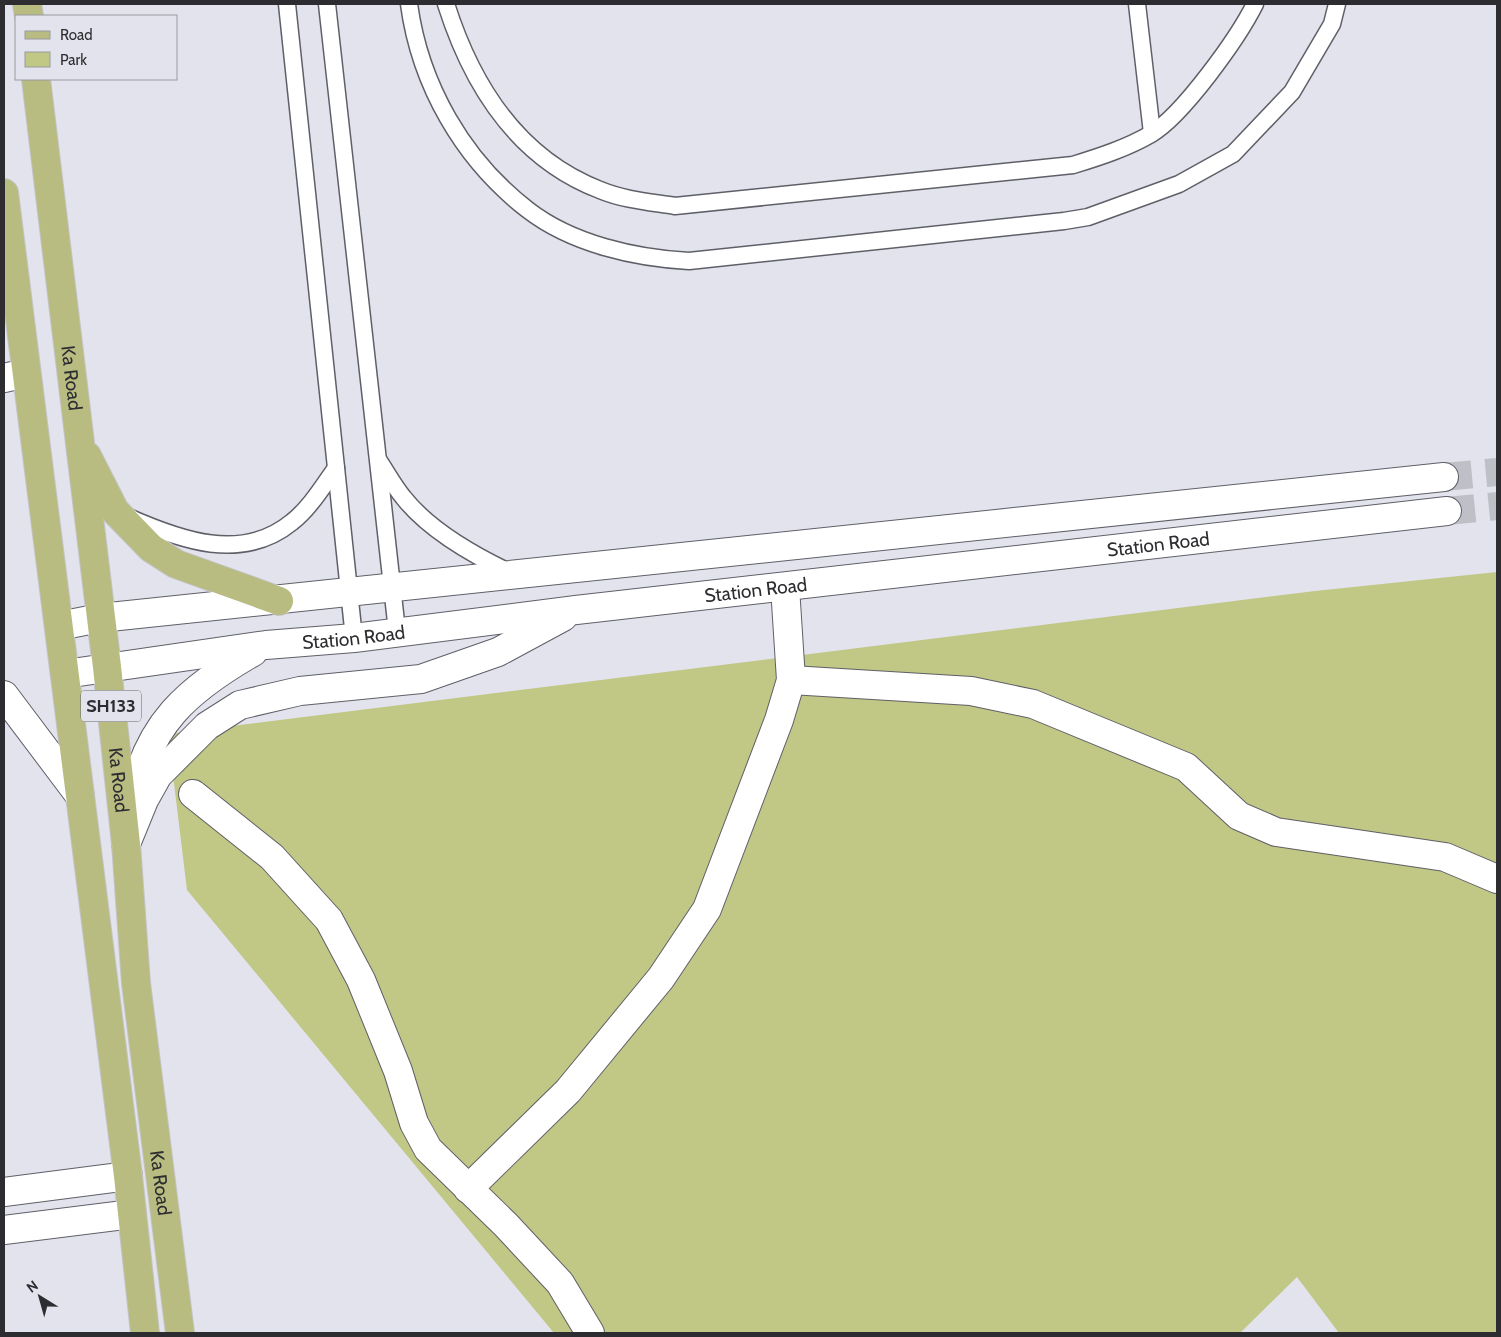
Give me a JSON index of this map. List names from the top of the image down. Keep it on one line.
{"streets":{"main road":["Ka Road","SH133"],"street":["Station Road"]},"crossings":[["Ka Road","Station Road"]],"legend":["Road","Park"],"north":"top left"}
